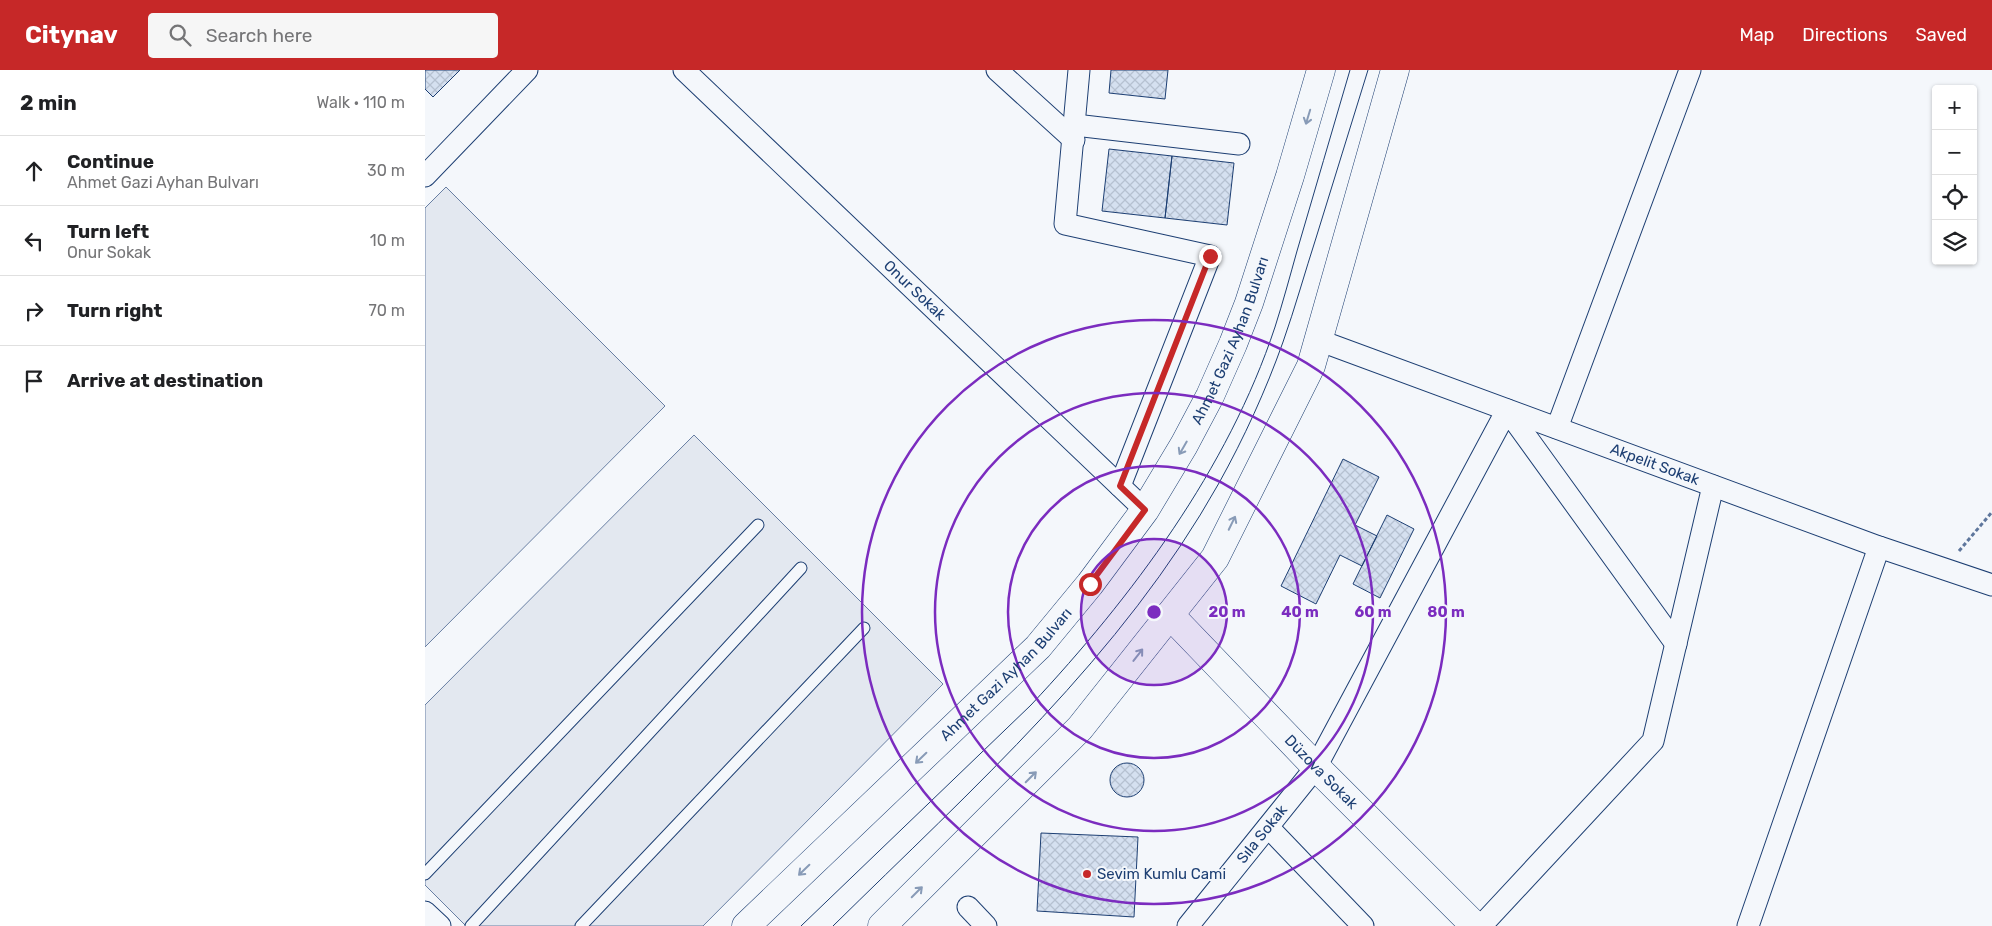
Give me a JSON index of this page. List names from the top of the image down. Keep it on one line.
{"streets":{"main road":["Ahmet Gazi Ayhan Bulvarı","Düzova Sokak"],"street":["Onur Sokak","Akpelit Sokak","Sıla Sokak"]},"crossings":[["Onur Sokak","Ahmet Gazi Ayhan Bulvarı"],["Akpelit Sokak","Sıla Sokak"],["Düzova Sokak","Sıla Sokak"]],"places":["Sevim Kumlu Cami"],"page":{"header":"Citynav","search":"Search here","nav":["Map","Directions","Saved"],"heading":["2 min","Walk · 110 m"],"map_buttons":["+","−"],"list":[["Continue","Ahmet Gazi Ayhan Bulvarı","30 m"],["Turn left","Onur Sokak","10 m"],["Turn right","70 m"],"Arrive at destination"]},"rings":["20 m","40 m","60 m","80 m"]}
